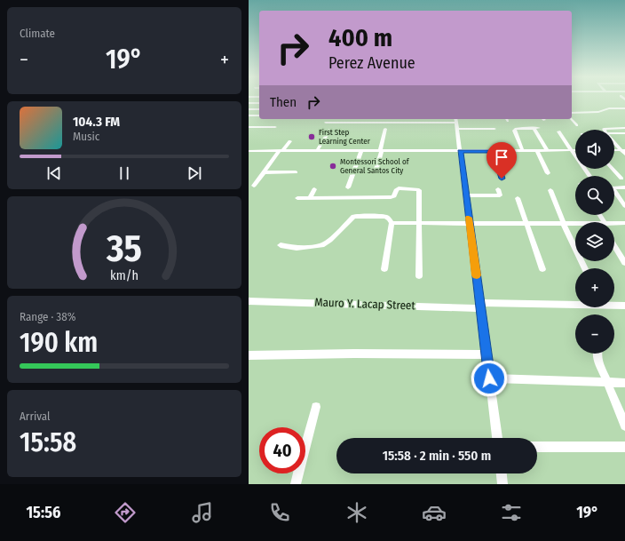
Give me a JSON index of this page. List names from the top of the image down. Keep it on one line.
{"streets":{"street":["Mauro Y. Lacap Street"]},"places":["First Step Learning Center","Montessori School of General Santos City"],"page":{"tile":["Climate",["Range · 38%","190 km"],["Arrival","15:58"]],"turn":["400 m","Perez Avenue"],"heat":["−","19°","+"],"then":"Then","song":["104.3 FM","Music"],"map_buttons":["+","−"],"limit":"40","trip":"15:58 · 2 min · 550 m","tabs":["15:56","19°"],"gauge":["35","km/h"]}}
